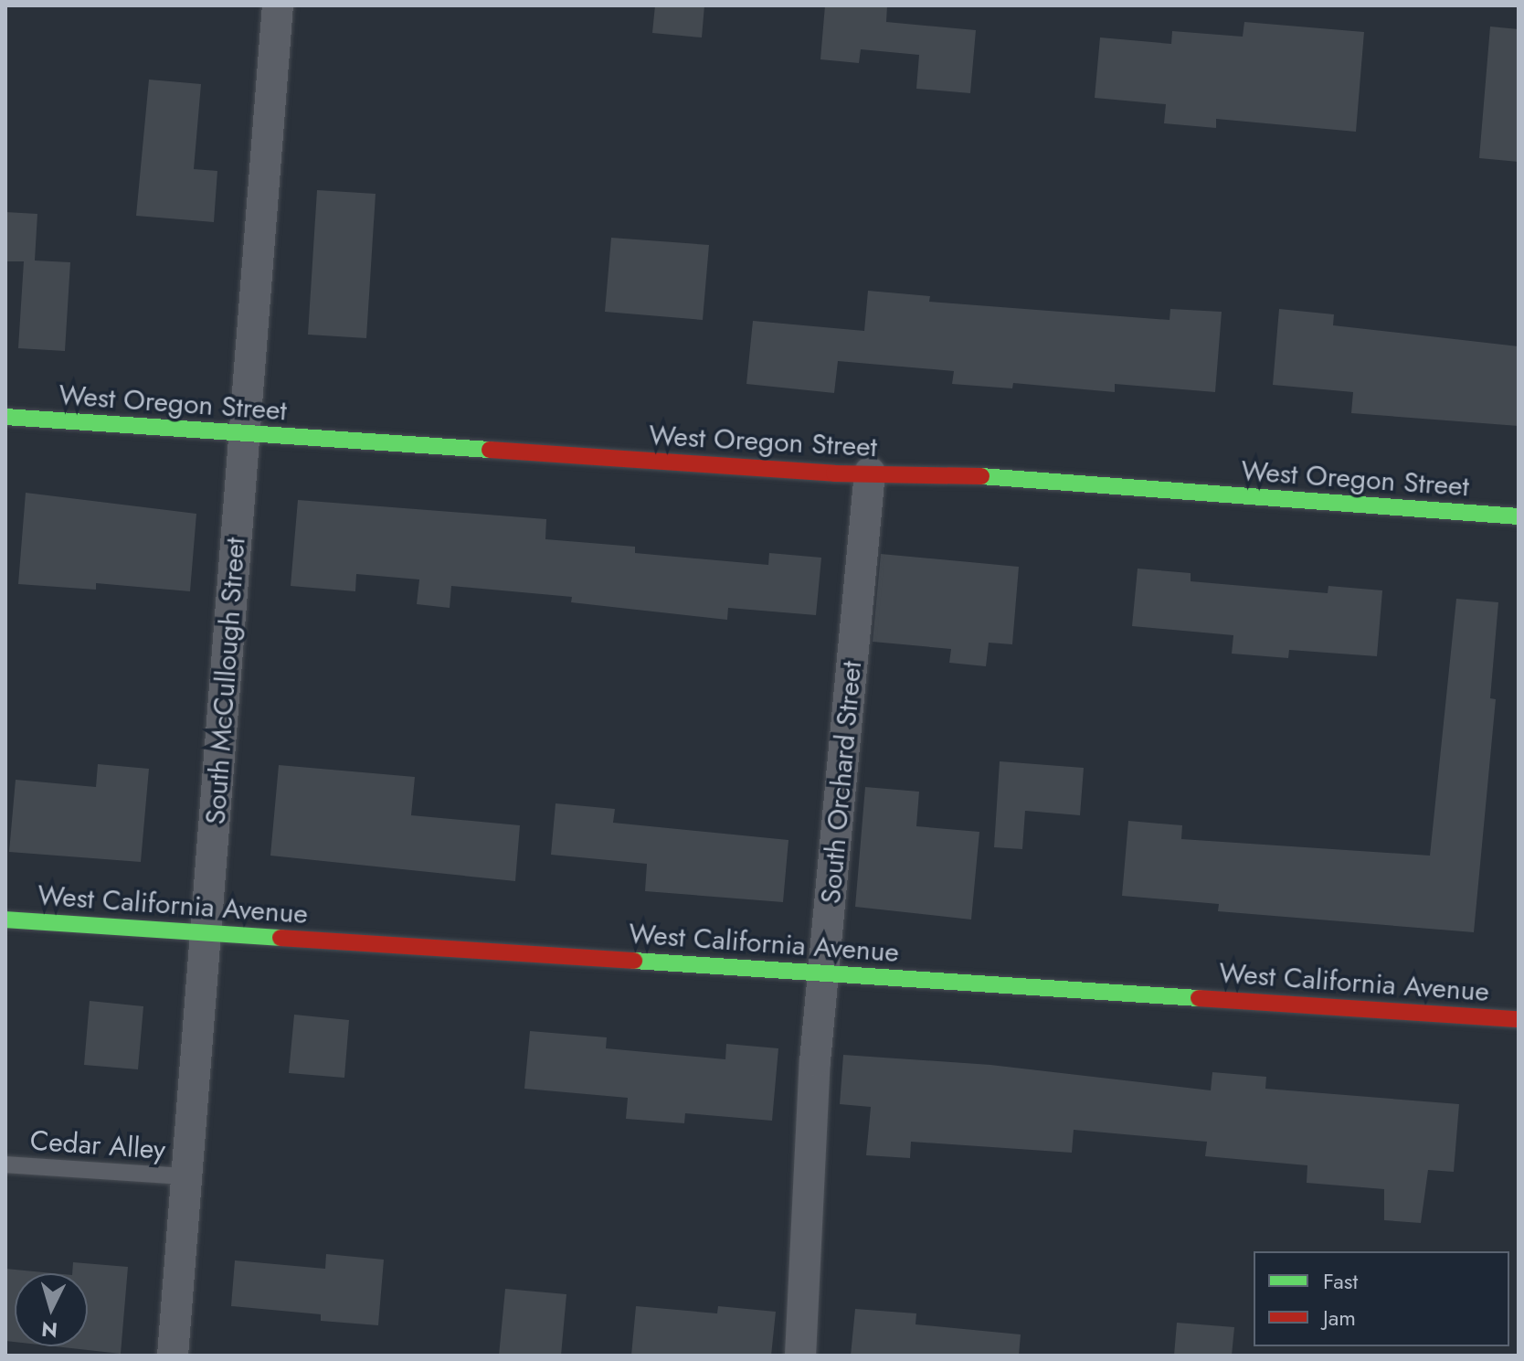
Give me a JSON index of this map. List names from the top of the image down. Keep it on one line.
{"streets":{"street":["West Oregon Street","South McCullough Street","South Orchard Street","West California Avenue"],"lane":["Cedar Alley"]},"crossings":[["West Oregon Street","South McCullough Street"],["West Oregon Street","South Orchard Street"],["South McCullough Street","West California Avenue"],["South McCullough Street","Cedar Alley"],["South Orchard Street","West California Avenue"]],"legend":["Fast","Jam"],"north":"bottom"}
